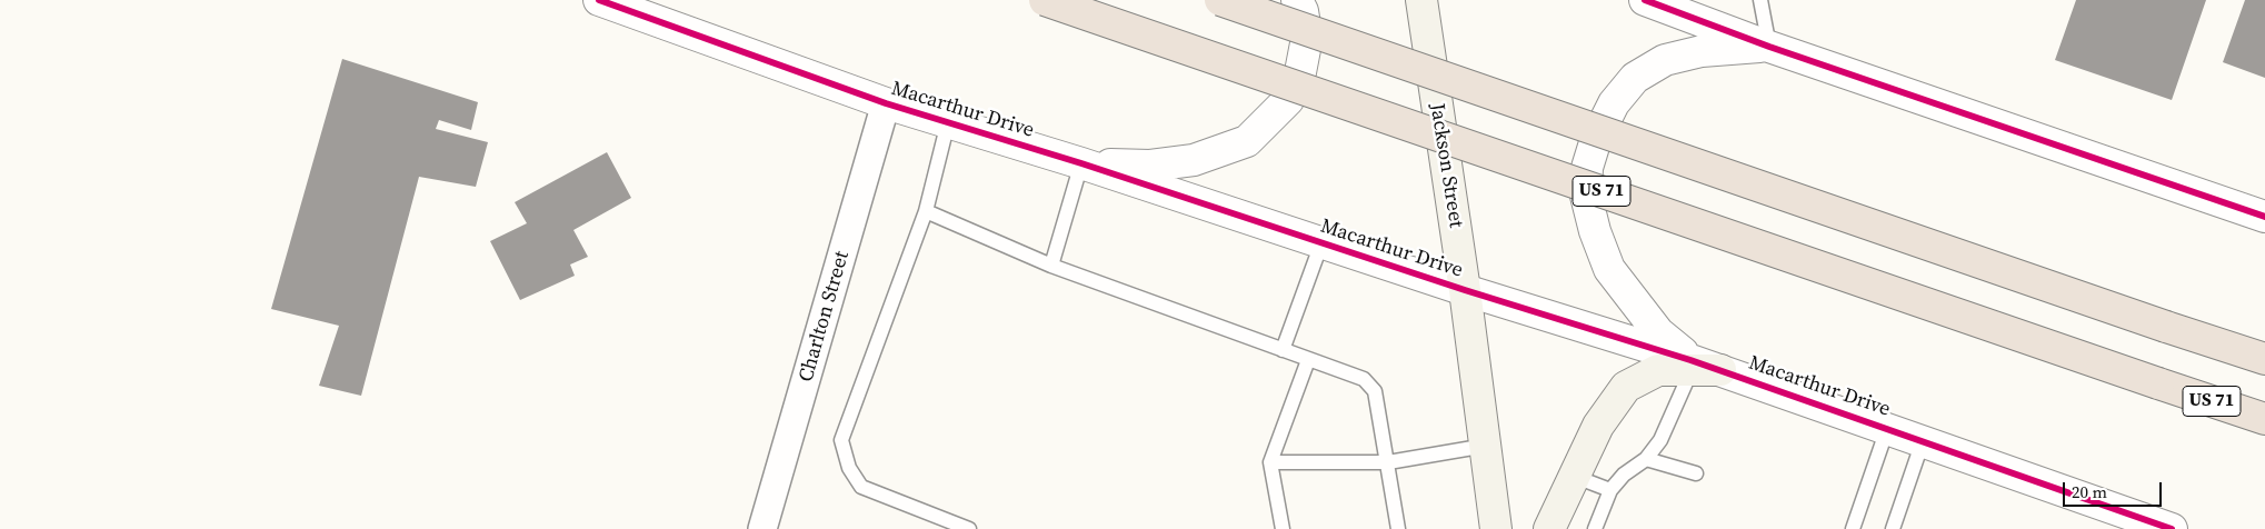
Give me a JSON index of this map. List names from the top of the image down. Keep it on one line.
{"streets":{"highway":["US 71"],"main road":["Jackson Street"],"street":["Macarthur Drive","Charlton Street"]},"crossings":[["Macarthur Drive","Jackson Street"],["Macarthur Drive","Charlton Street"]],"scale_bar":"20 m"}
